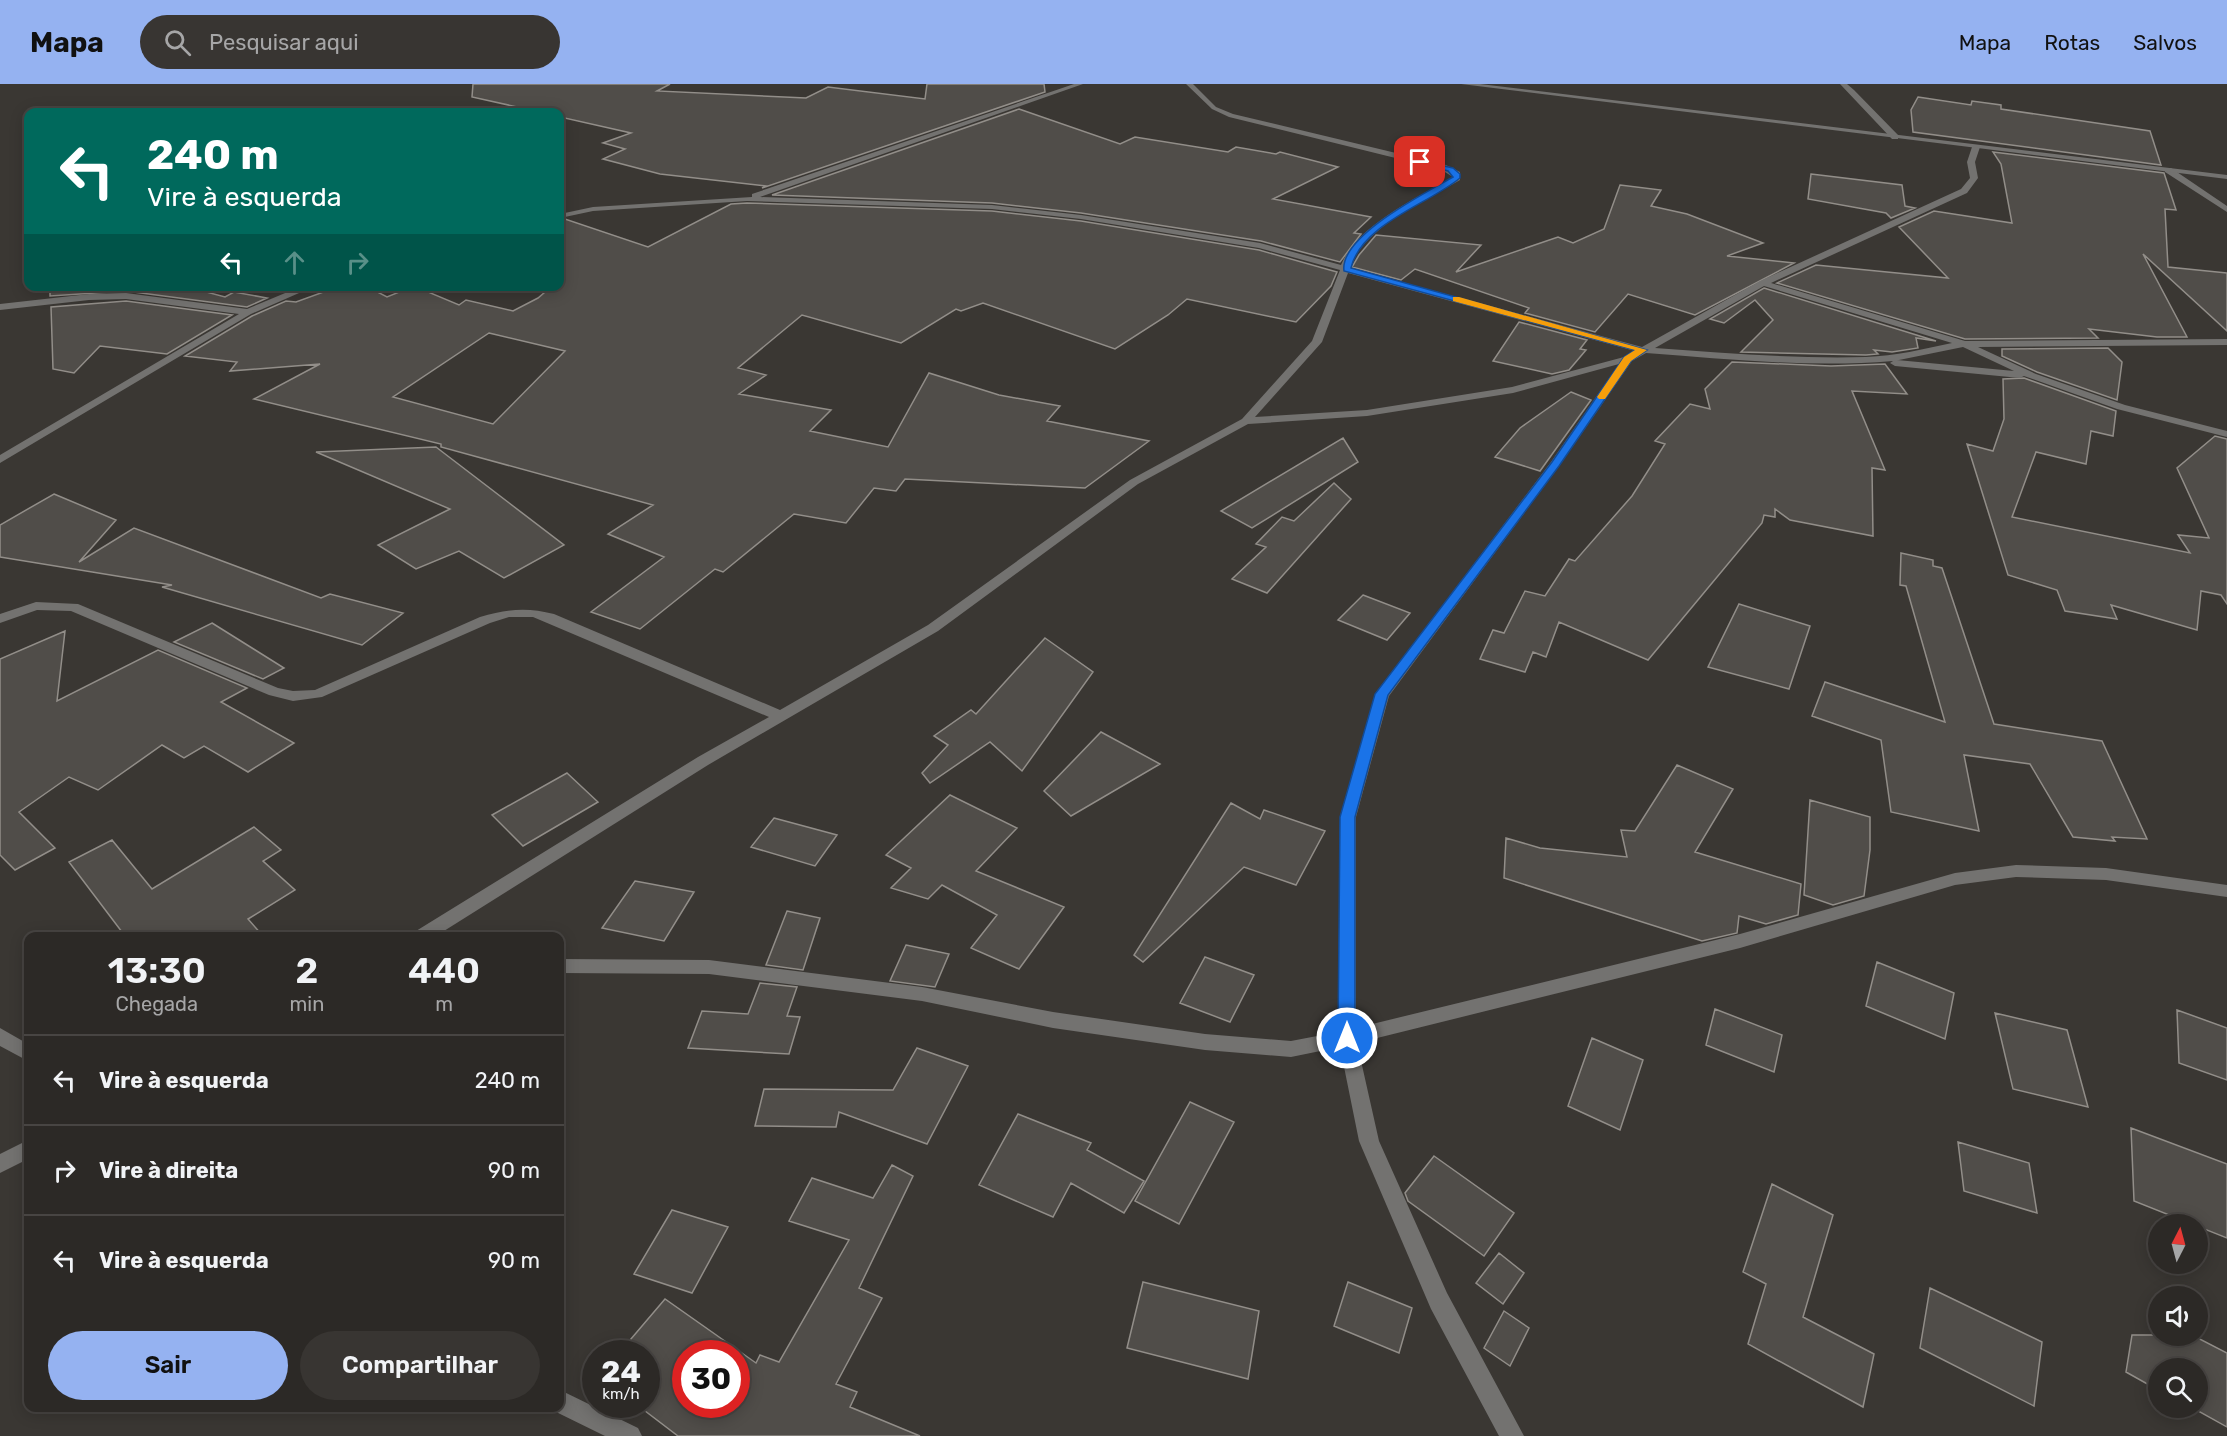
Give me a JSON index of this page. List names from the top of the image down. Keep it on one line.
{"north":"top","page":{"header":"Mapa","search":"Pesquisar aqui","nav":["Mapa","Rotas","Salvos"],"turn":["240 m","Vire à esquerda"],"eta":["13:30","Chegada","2","min","440","m"],"list":[{"name":"Vire à esquerda","value":"240 m"},{"name":"Vire à direita","value":"90 m"},{"name":"Vire à esquerda","value":"90 m"}],"buttons":["Sair","Compartilhar"],"speed":"24 km/h","limit":"30"}}
